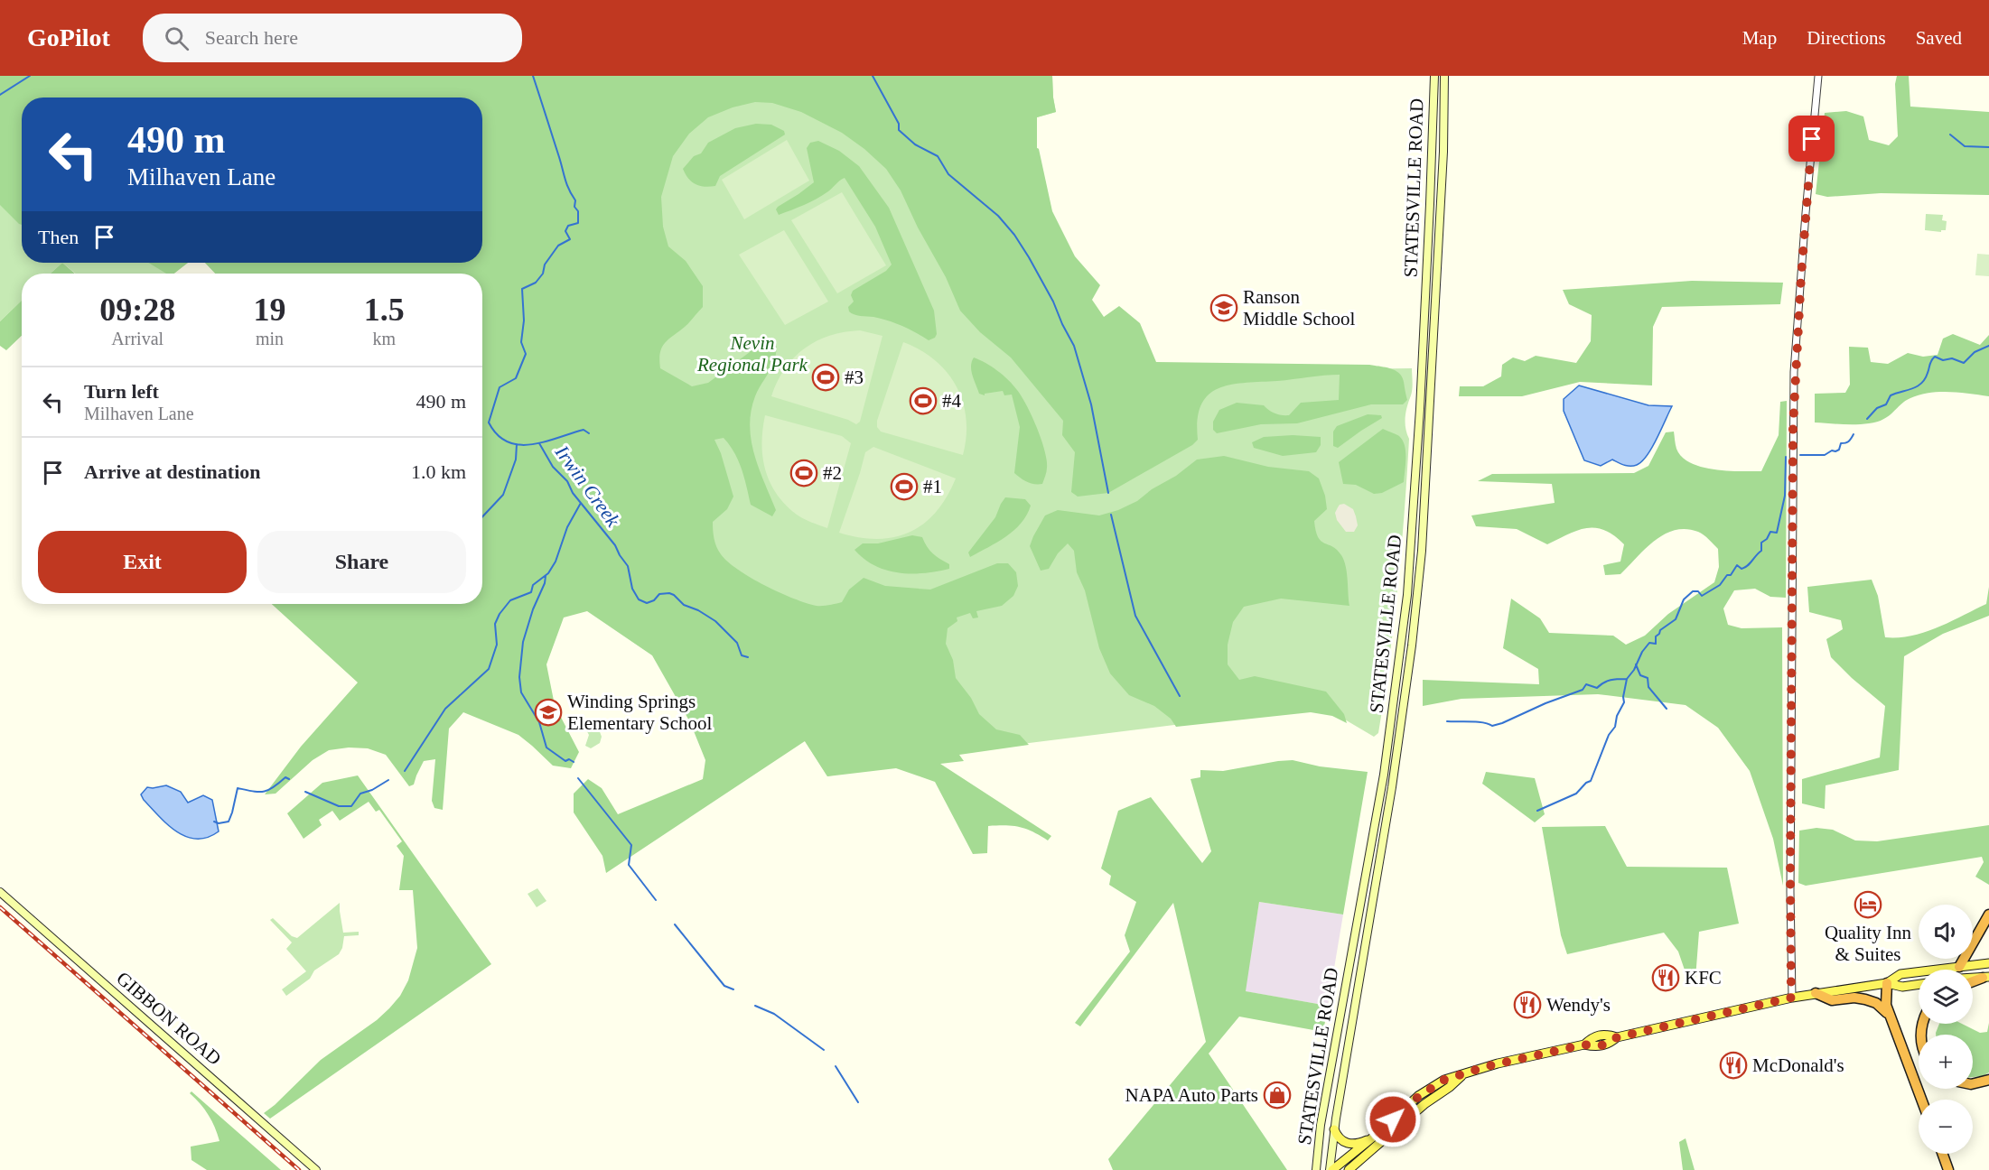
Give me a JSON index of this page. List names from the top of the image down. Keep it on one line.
{"streets":{"main road":["STATESVILLE ROAD","GIBBON ROAD"]},"water":["Irwin Creek"],"parks":["Nevin Regional Park"],"places":{"school or university":["Ranson Middle School","Winding Springs Elementary School"],"sports":["#3","#4","#2","#1"],"hotel":["Quality Inn & Suites"],"restaurant":["KFC","Wendy's","McDonald's"],"shop":["NAPA Auto Parts"]},"page":{"header":"GoPilot","search":"Search here","nav":["Map","Directions","Saved"],"turn":["490 m","Milhaven Lane"],"then":"Then","eta":["09:28","Arrival","19","min","1.5","km"],"list":[{"name":"Turn left","note":"Milhaven Lane","value":"490 m"},{"name":"Arrive at destination","value":"1.0 km"}],"buttons":["Exit","Share"],"map_buttons":["+","−"]}}
